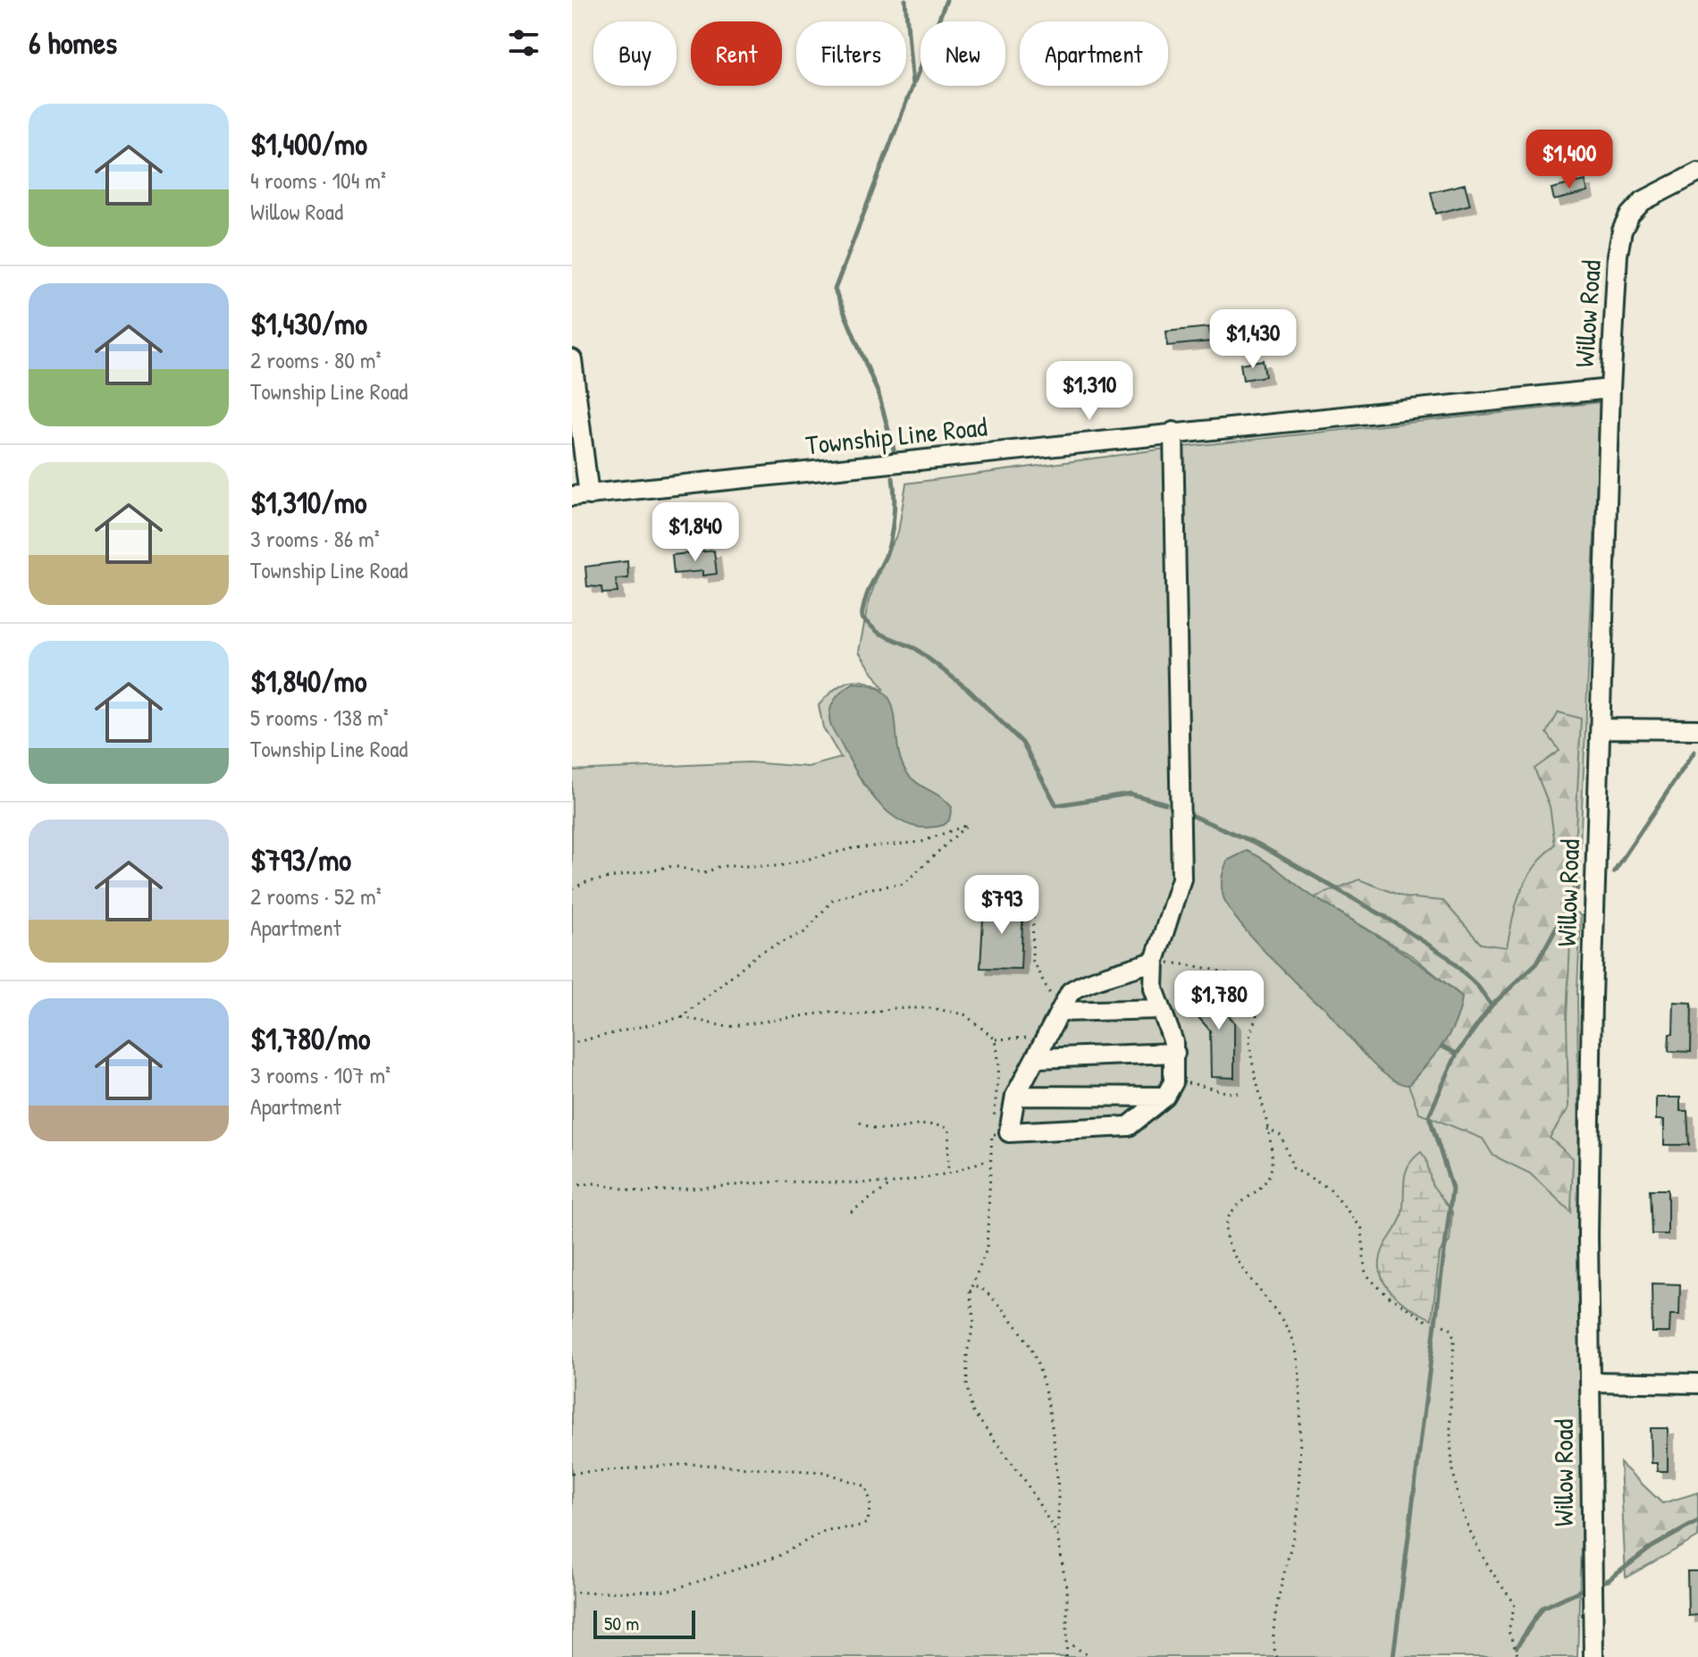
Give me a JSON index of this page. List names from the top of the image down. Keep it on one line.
{"streets":{"street":["Willow Road","Township Line Road"]},"crossings":[["Willow Road","Township Line Road"]],"scale_bar":"50 m","page":{"heading":"6 homes","chip":["Buy","Rent","Filters","New","Apartment"],"list":[{"name":"$1,400/mo","note":"4 rooms · 104 m² · Willow Road"},{"name":"$1,430/mo","note":"2 rooms · 80 m² · Township Line Road"},{"name":"$1,310/mo","note":"3 rooms · 86 m² · Township Line Road"},{"name":"$1,840/mo","note":"5 rooms · 138 m² · Township Line Road"},{"name":"$793/mo","note":"2 rooms · 52 m² · Apartment"},{"name":"$1,780/mo","note":"3 rooms · 107 m² · Apartment"}],"price":["$1,400","$1,430","$1,310","$1,840","$793","$1,780"],"scale":"50 m"}}
